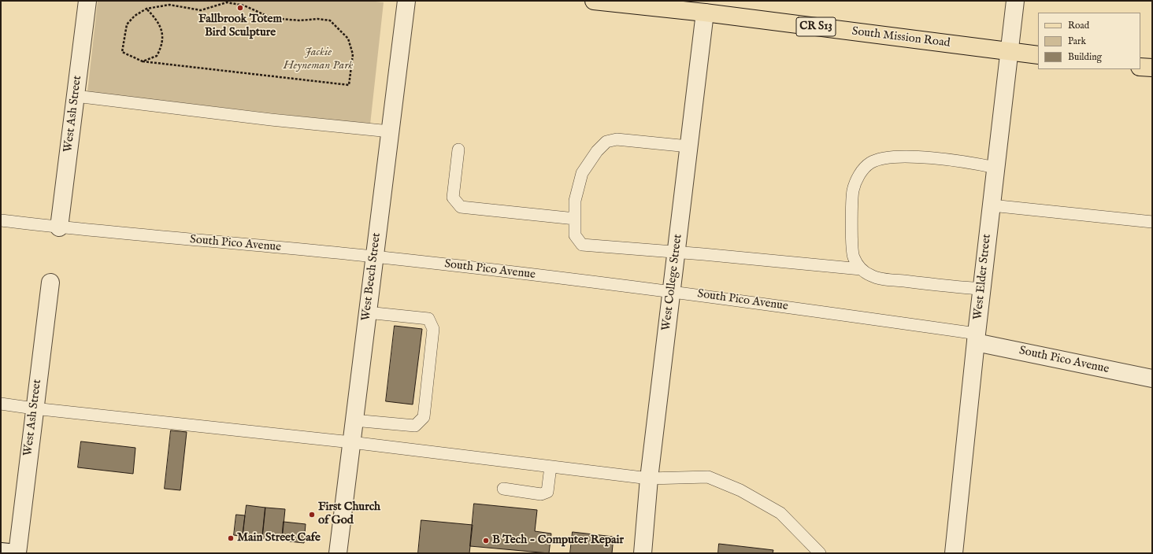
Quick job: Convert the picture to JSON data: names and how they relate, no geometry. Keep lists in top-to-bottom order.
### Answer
{
  "streets": {
    "main road": ["CR S13", "South Mission Road"],
    "street": [
      "West Ash Street",
      "South Pico Avenue",
      "West Beech Street",
      "West Elder Street",
      "West College Street"
    ]
  },
  "crossings": [
    ["South Mission Road", "West Elder Street"],
    ["South Mission Road", "West College Street"],
    ["West Ash Street", "South Pico Avenue"],
    ["South Pico Avenue", "West Beech Street"],
    ["South Pico Avenue", "West Elder Street"],
    ["South Pico Avenue", "West College Street"]
  ],
  "parks": ["Jackie Heyneman Park"],
  "places": [
    "Fallbrook Totem Bird Sculpture",
    "First Church of God",
    "Main Street Cafe",
    "B Tech - Computer Repair"
  ],
  "legend": ["Road", "Park", "Building"]
}
